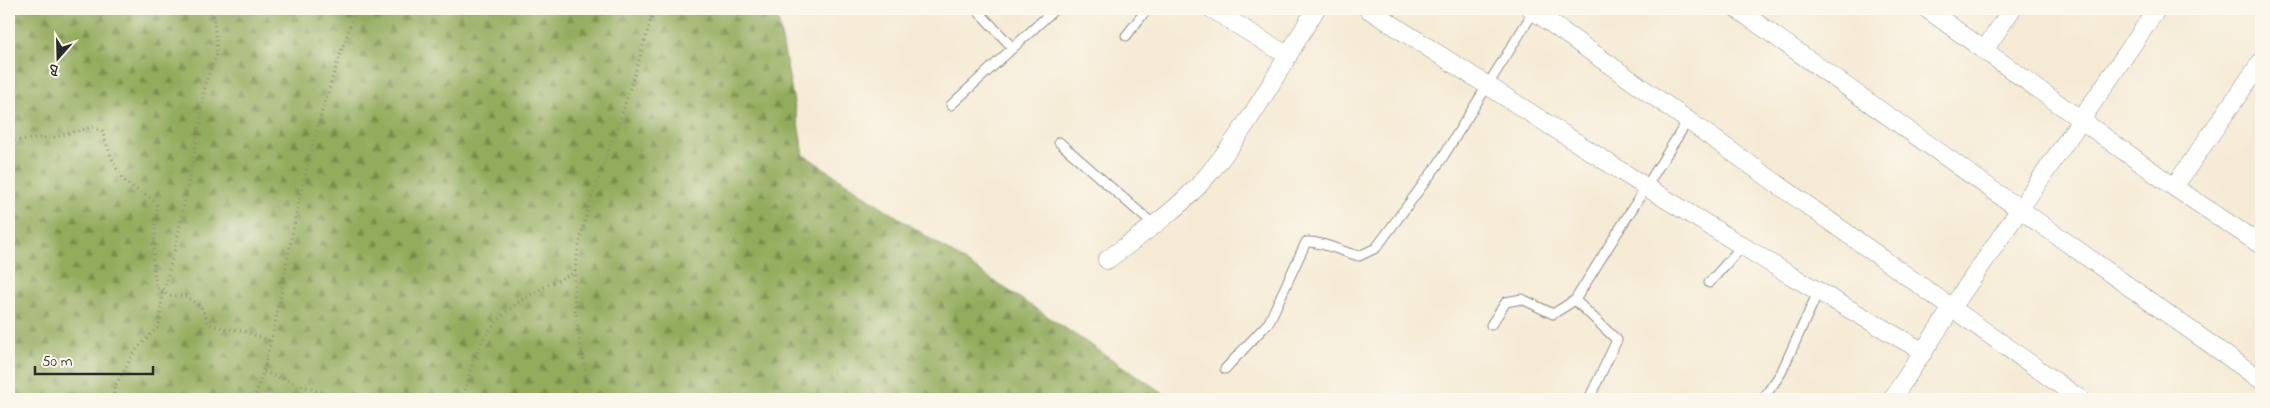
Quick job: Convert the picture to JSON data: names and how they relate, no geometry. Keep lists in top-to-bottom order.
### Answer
{
  "scale_bar": "50 m",
  "north": "bottom"
}
